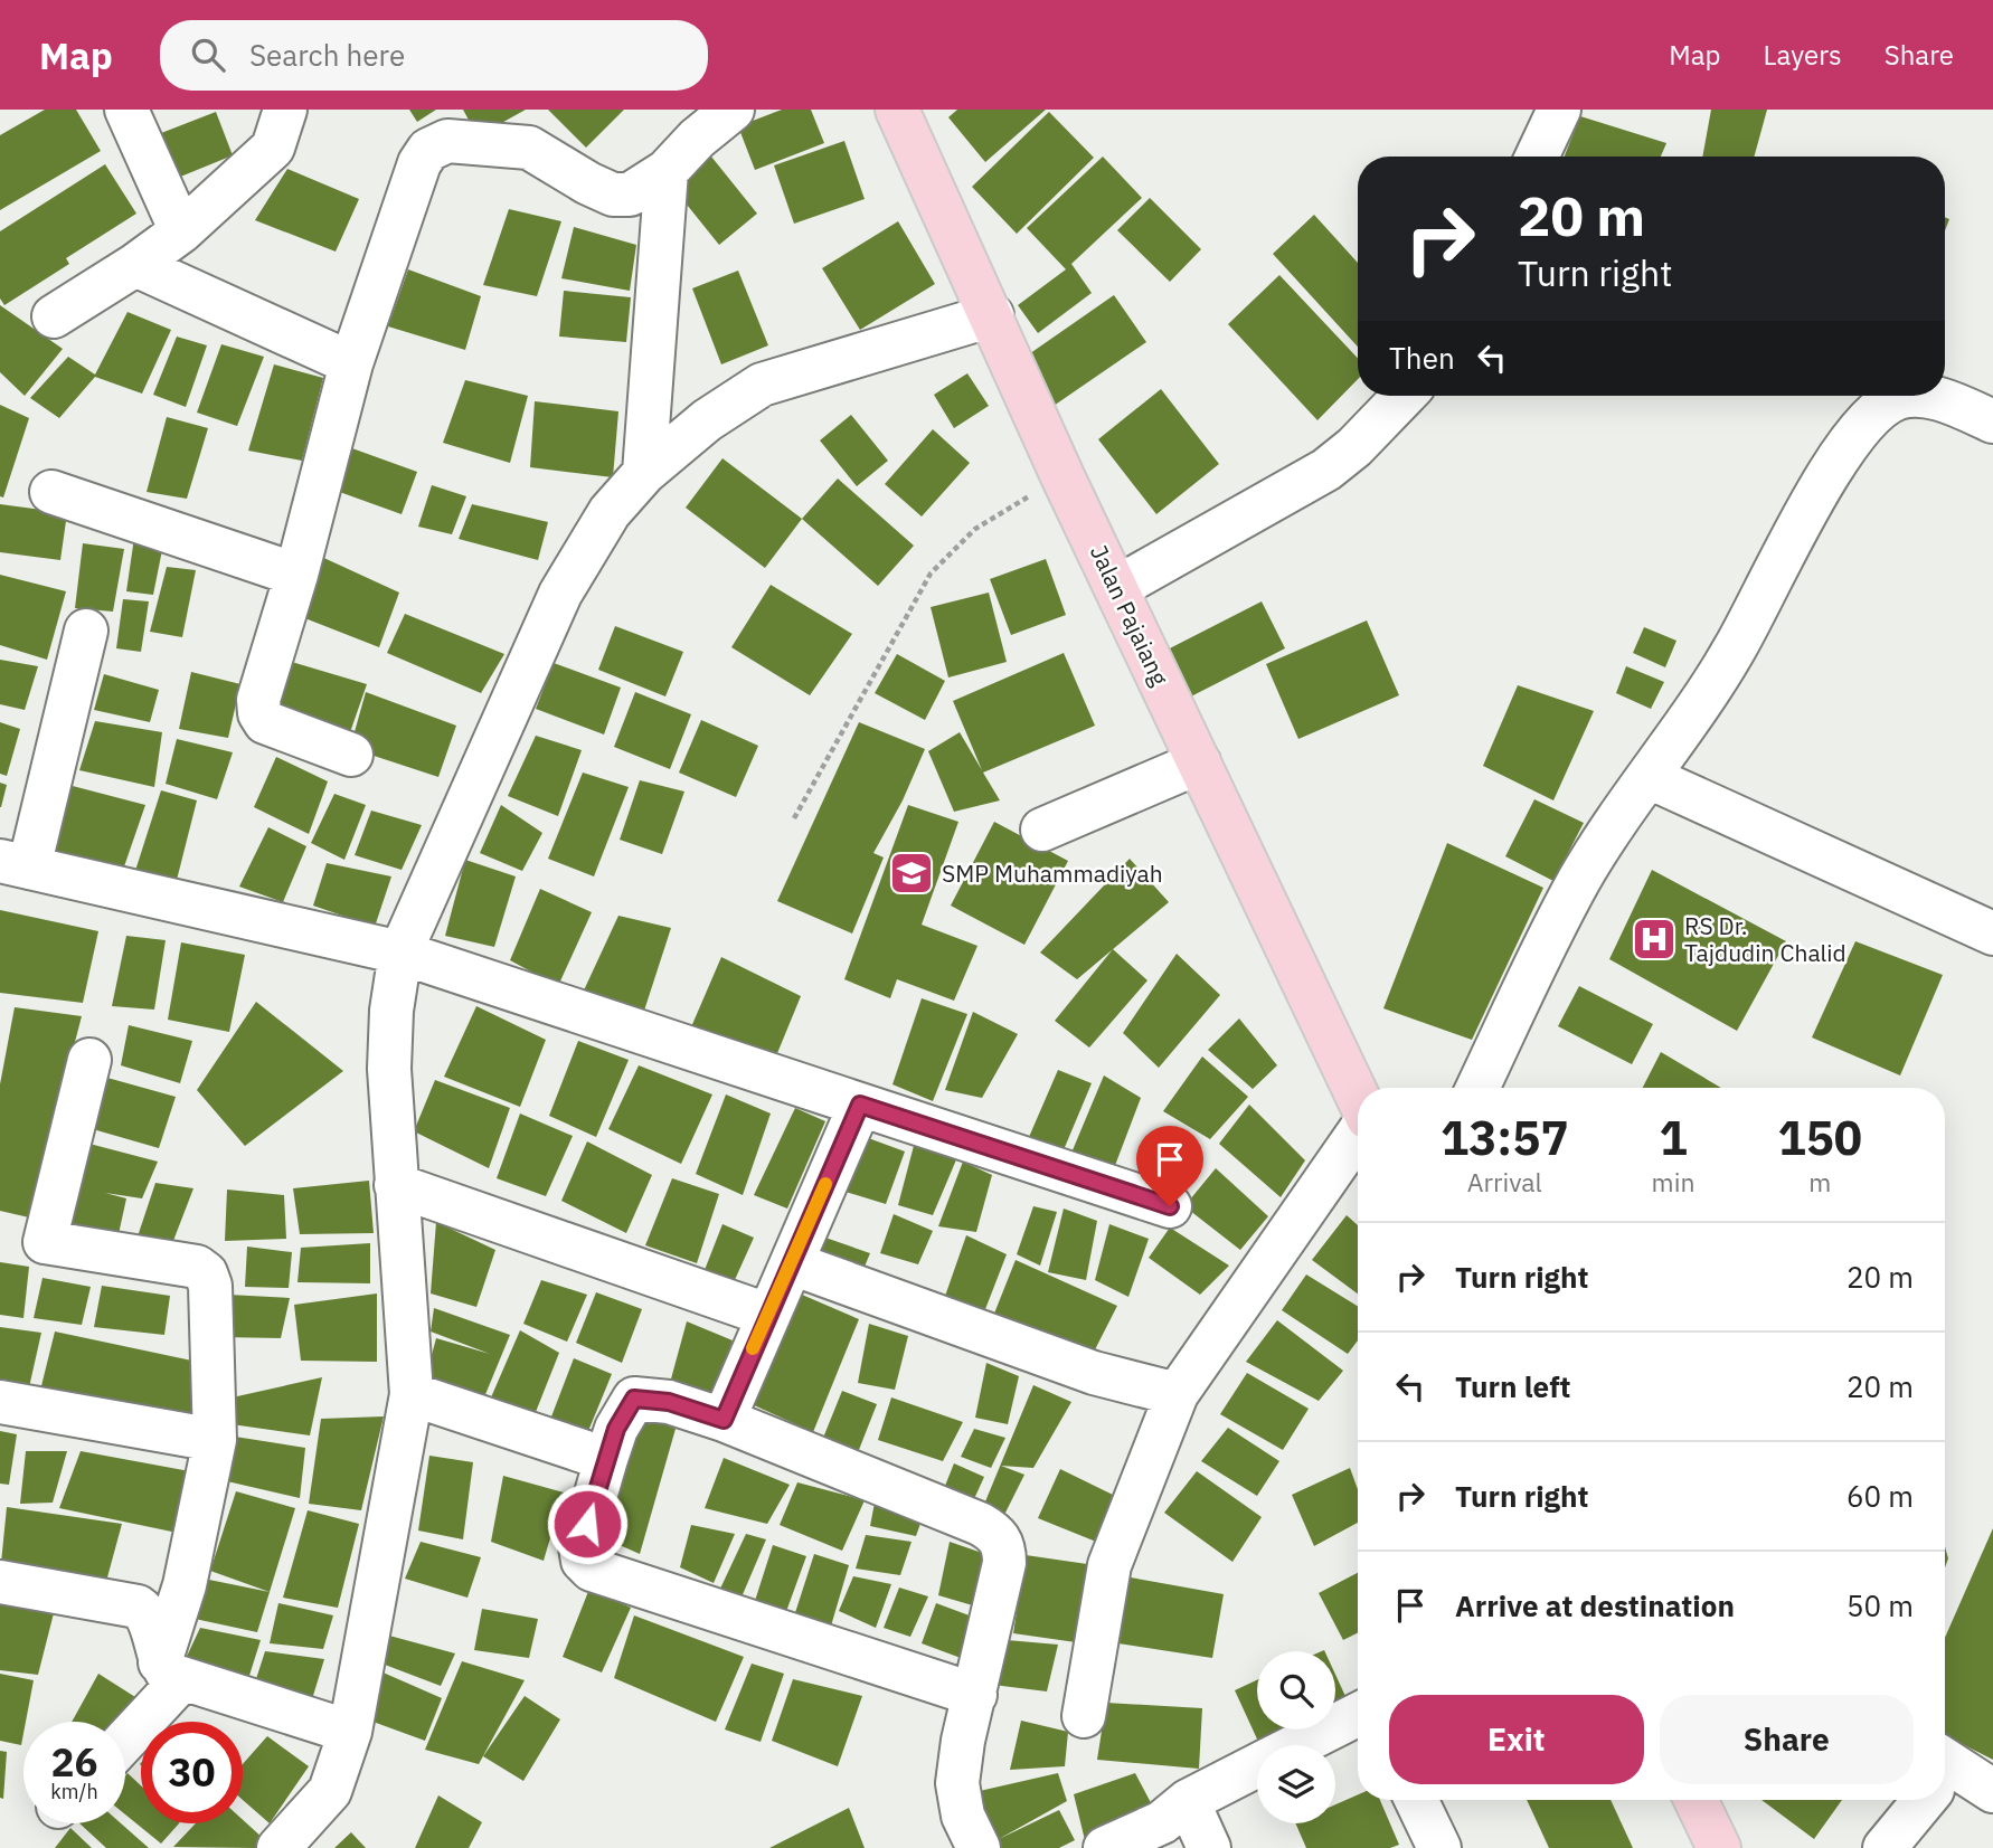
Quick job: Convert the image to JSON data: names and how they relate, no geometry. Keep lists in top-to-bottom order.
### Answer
{
  "streets": {
    "main road": ["Jalan Pajaiang"]
  },
  "places": {
    "school or university": ["SMP Muhammadiyah"],
    "hospital": ["RS Dr. Tajdudin Chalid"]
  },
  "page": {
    "header": "Map",
    "search": "Search here",
    "nav": ["Map", "Layers", "Share"],
    "turn": ["20 m", "Turn right"],
    "then": "Then",
    "eta": [
      "13:57",
      "Arrival",
      "1",
      "min",
      "150",
      "m"
    ],
    "list": [
      {
        "name": "Turn right",
        "value": "20 m"
      },
      {
        "name": "Turn left",
        "value": "20 m"
      },
      {
        "name": "Turn right",
        "value": "60 m"
      },
      {
        "name": "Arrive at destination",
        "value": "50 m"
      }
    ],
    "buttons": ["Exit", "Share"],
    "speed": "26 km/h",
    "limit": "30"
  }
}
